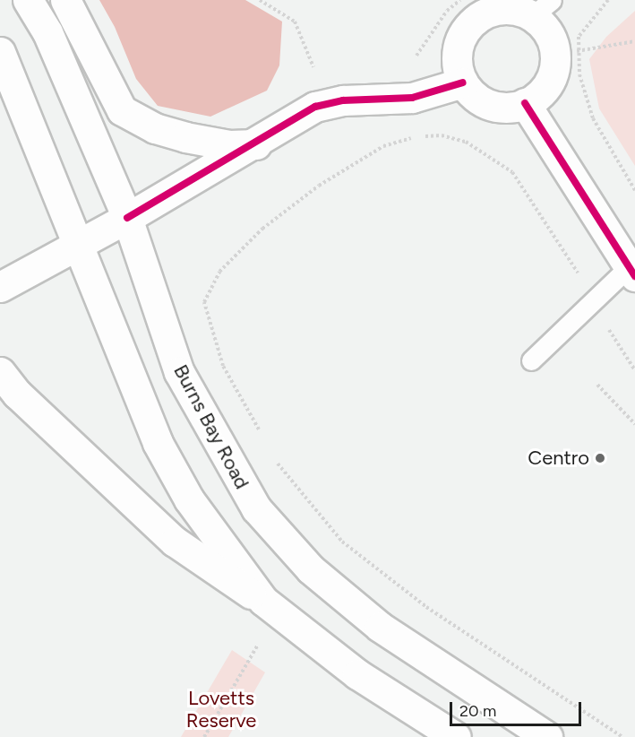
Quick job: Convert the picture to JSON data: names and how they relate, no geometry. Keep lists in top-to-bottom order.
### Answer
{
  "streets": {
    "main road": ["Burns Bay Road"]
  },
  "parks": ["Lovetts Reserve"],
  "places": ["Centro"],
  "scale_bar": "20 m"
}
